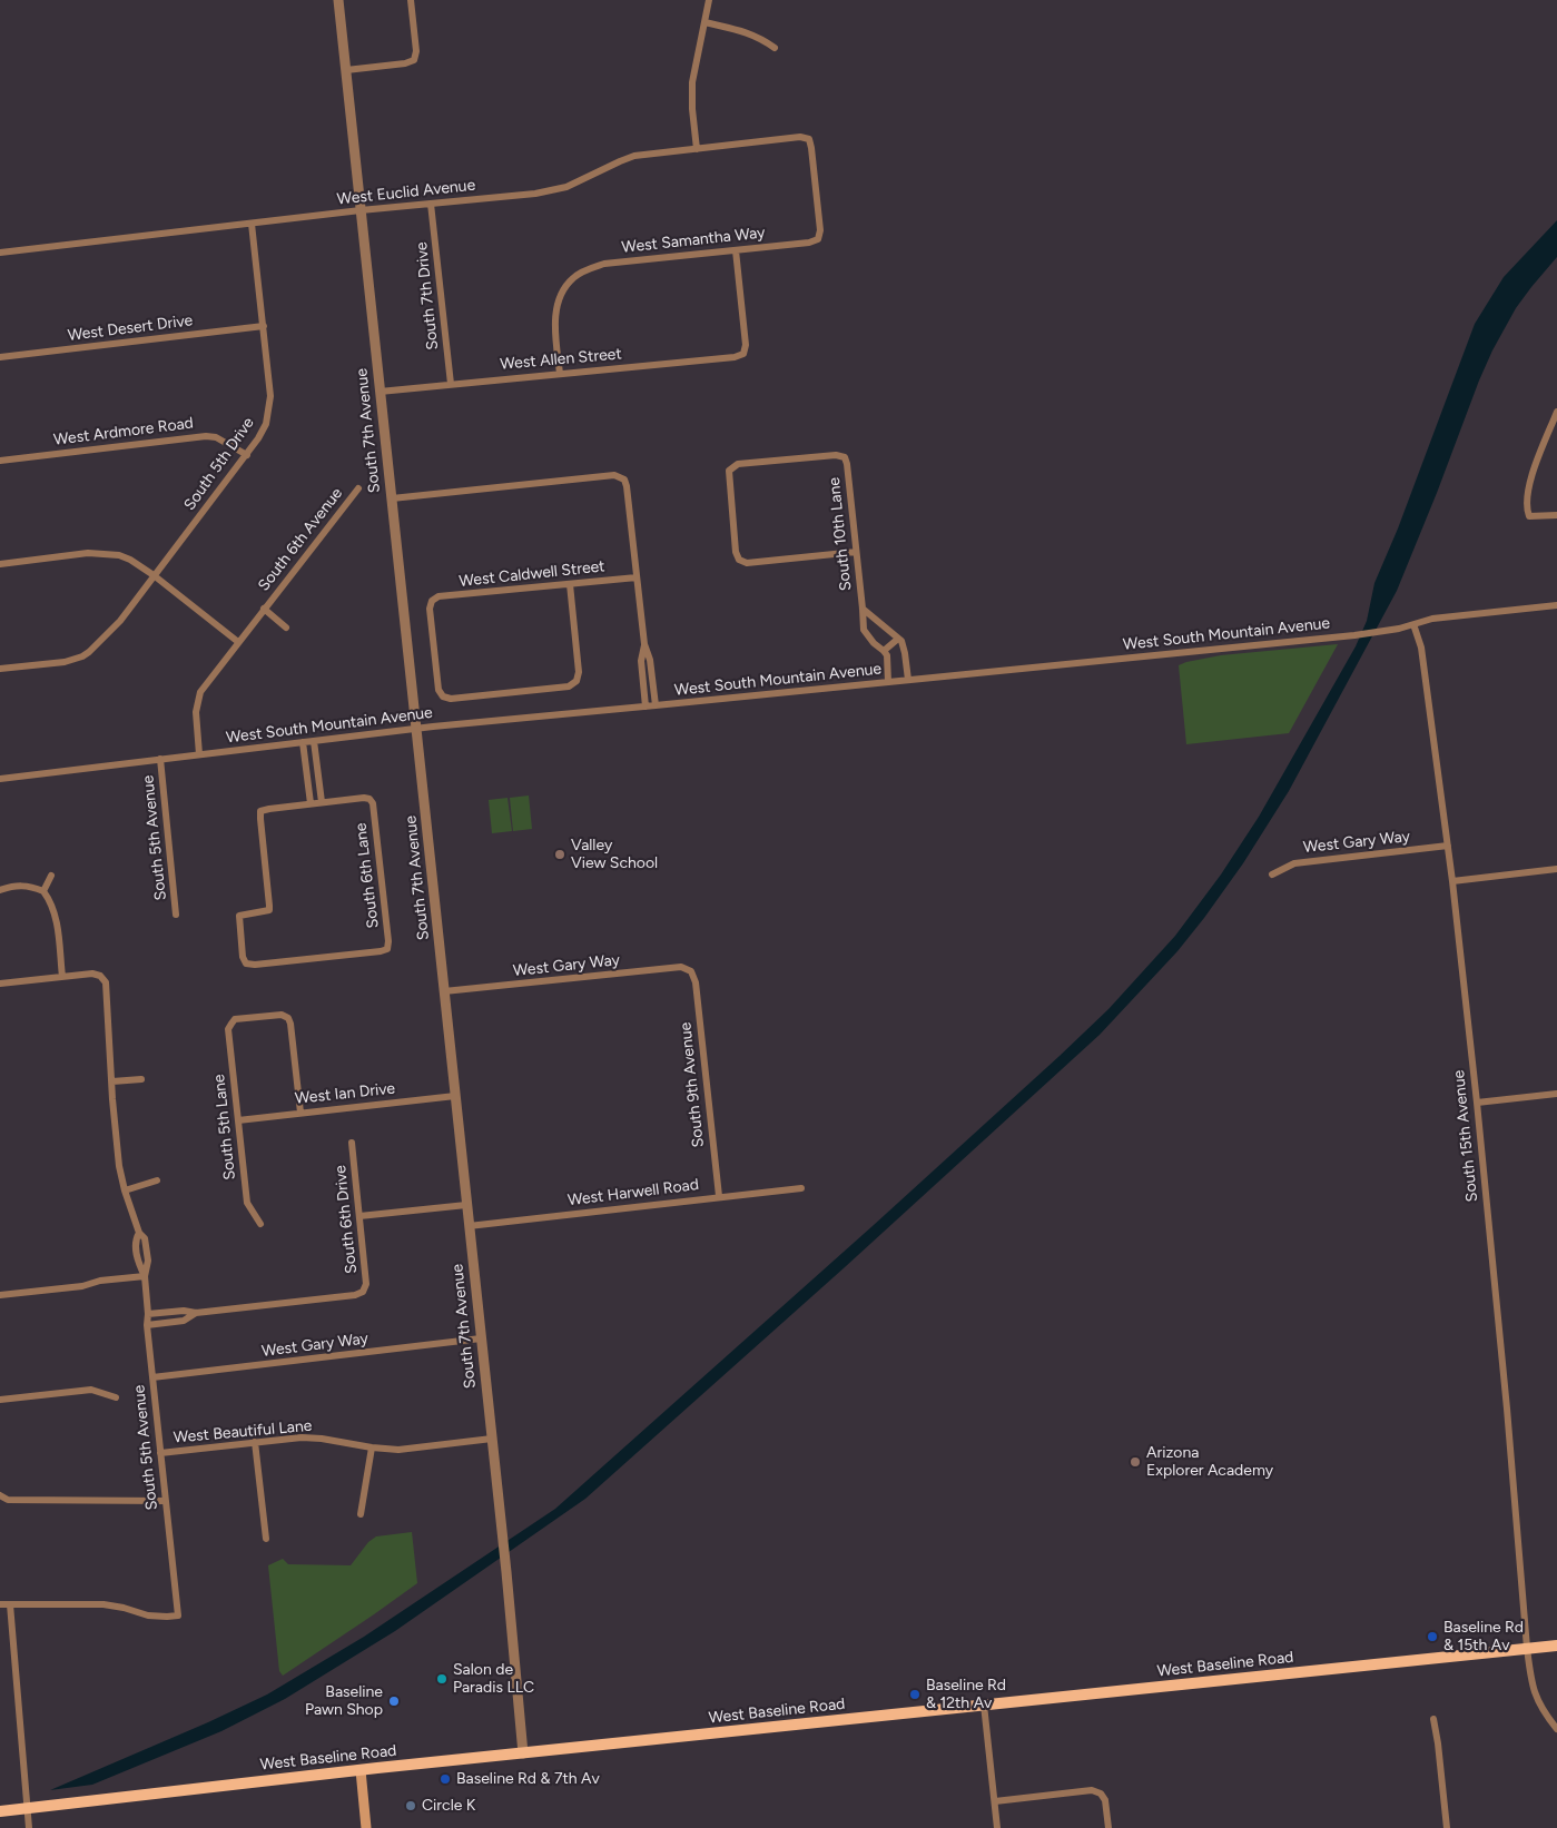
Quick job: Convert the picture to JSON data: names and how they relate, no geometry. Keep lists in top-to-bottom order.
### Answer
{
  "streets": {
    "main road": ["West Baseline Road"],
    "street": [
      "West Euclid Avenue",
      "West Samantha Way",
      "South 7th Drive",
      "West Desert Drive",
      "West Allen Street",
      "South 7th Avenue",
      "West Ardmore Road",
      "South 5th Drive",
      "South 10th Lane",
      "South 6th Avenue",
      "West Caldwell Street",
      "West South Mountain Avenue",
      "South 5th Avenue",
      "West Gary Way",
      "South 6th Lane",
      "South 9th Avenue",
      "West Ian Drive",
      "South 5th Lane",
      "South 15th Avenue",
      "West Harwell Road",
      "South 6th Drive",
      "West Beautiful Lane"
    ]
  },
  "crossings": [
    ["West Euclid Avenue", "West Samantha Way"],
    ["West Euclid Avenue", "South 7th Drive"],
    ["West Euclid Avenue", "South 7th Avenue"],
    ["West Euclid Avenue", "South 5th Drive"],
    ["West Samantha Way", "West Allen Street"],
    ["South 7th Drive", "West Allen Street"],
    ["West Desert Drive", "South 5th Drive"],
    ["West Allen Street", "South 7th Avenue"],
    ["South 7th Avenue", "West South Mountain Avenue"],
    ["South 7th Avenue", "West Gary Way"],
    ["South 7th Avenue", "West Ian Drive"],
    ["South 7th Avenue", "West Harwell Road"],
    ["South 7th Avenue", "West Beautiful Lane"],
    ["South 7th Avenue", "West Baseline Road"],
    ["West Ardmore Road", "South 5th Drive"],
    ["South 6th Avenue", "West South Mountain Avenue"],
    ["West South Mountain Avenue", "South 5th Avenue"],
    ["West South Mountain Avenue", "South 15th Avenue"],
    ["South 5th Avenue", "West Gary Way"],
    ["South 5th Avenue", "West Beautiful Lane"],
    ["West Gary Way", "South 9th Avenue"],
    ["West Gary Way", "South 15th Avenue"],
    ["South 9th Avenue", "West Harwell Road"],
    ["West Ian Drive", "South 5th Lane"],
    ["South 15th Avenue", "West Baseline Road"]
  ],
  "places": [
    "Valley View School",
    "Arizona Explorer Academy",
    "Baseline Rd & 15th Av",
    "Salon de Paradis LLC",
    "Baseline Rd & 12th Av",
    "Baseline Pawn Shop",
    "Baseline Rd & 7th Av",
    "Circle K"
  ]
}
